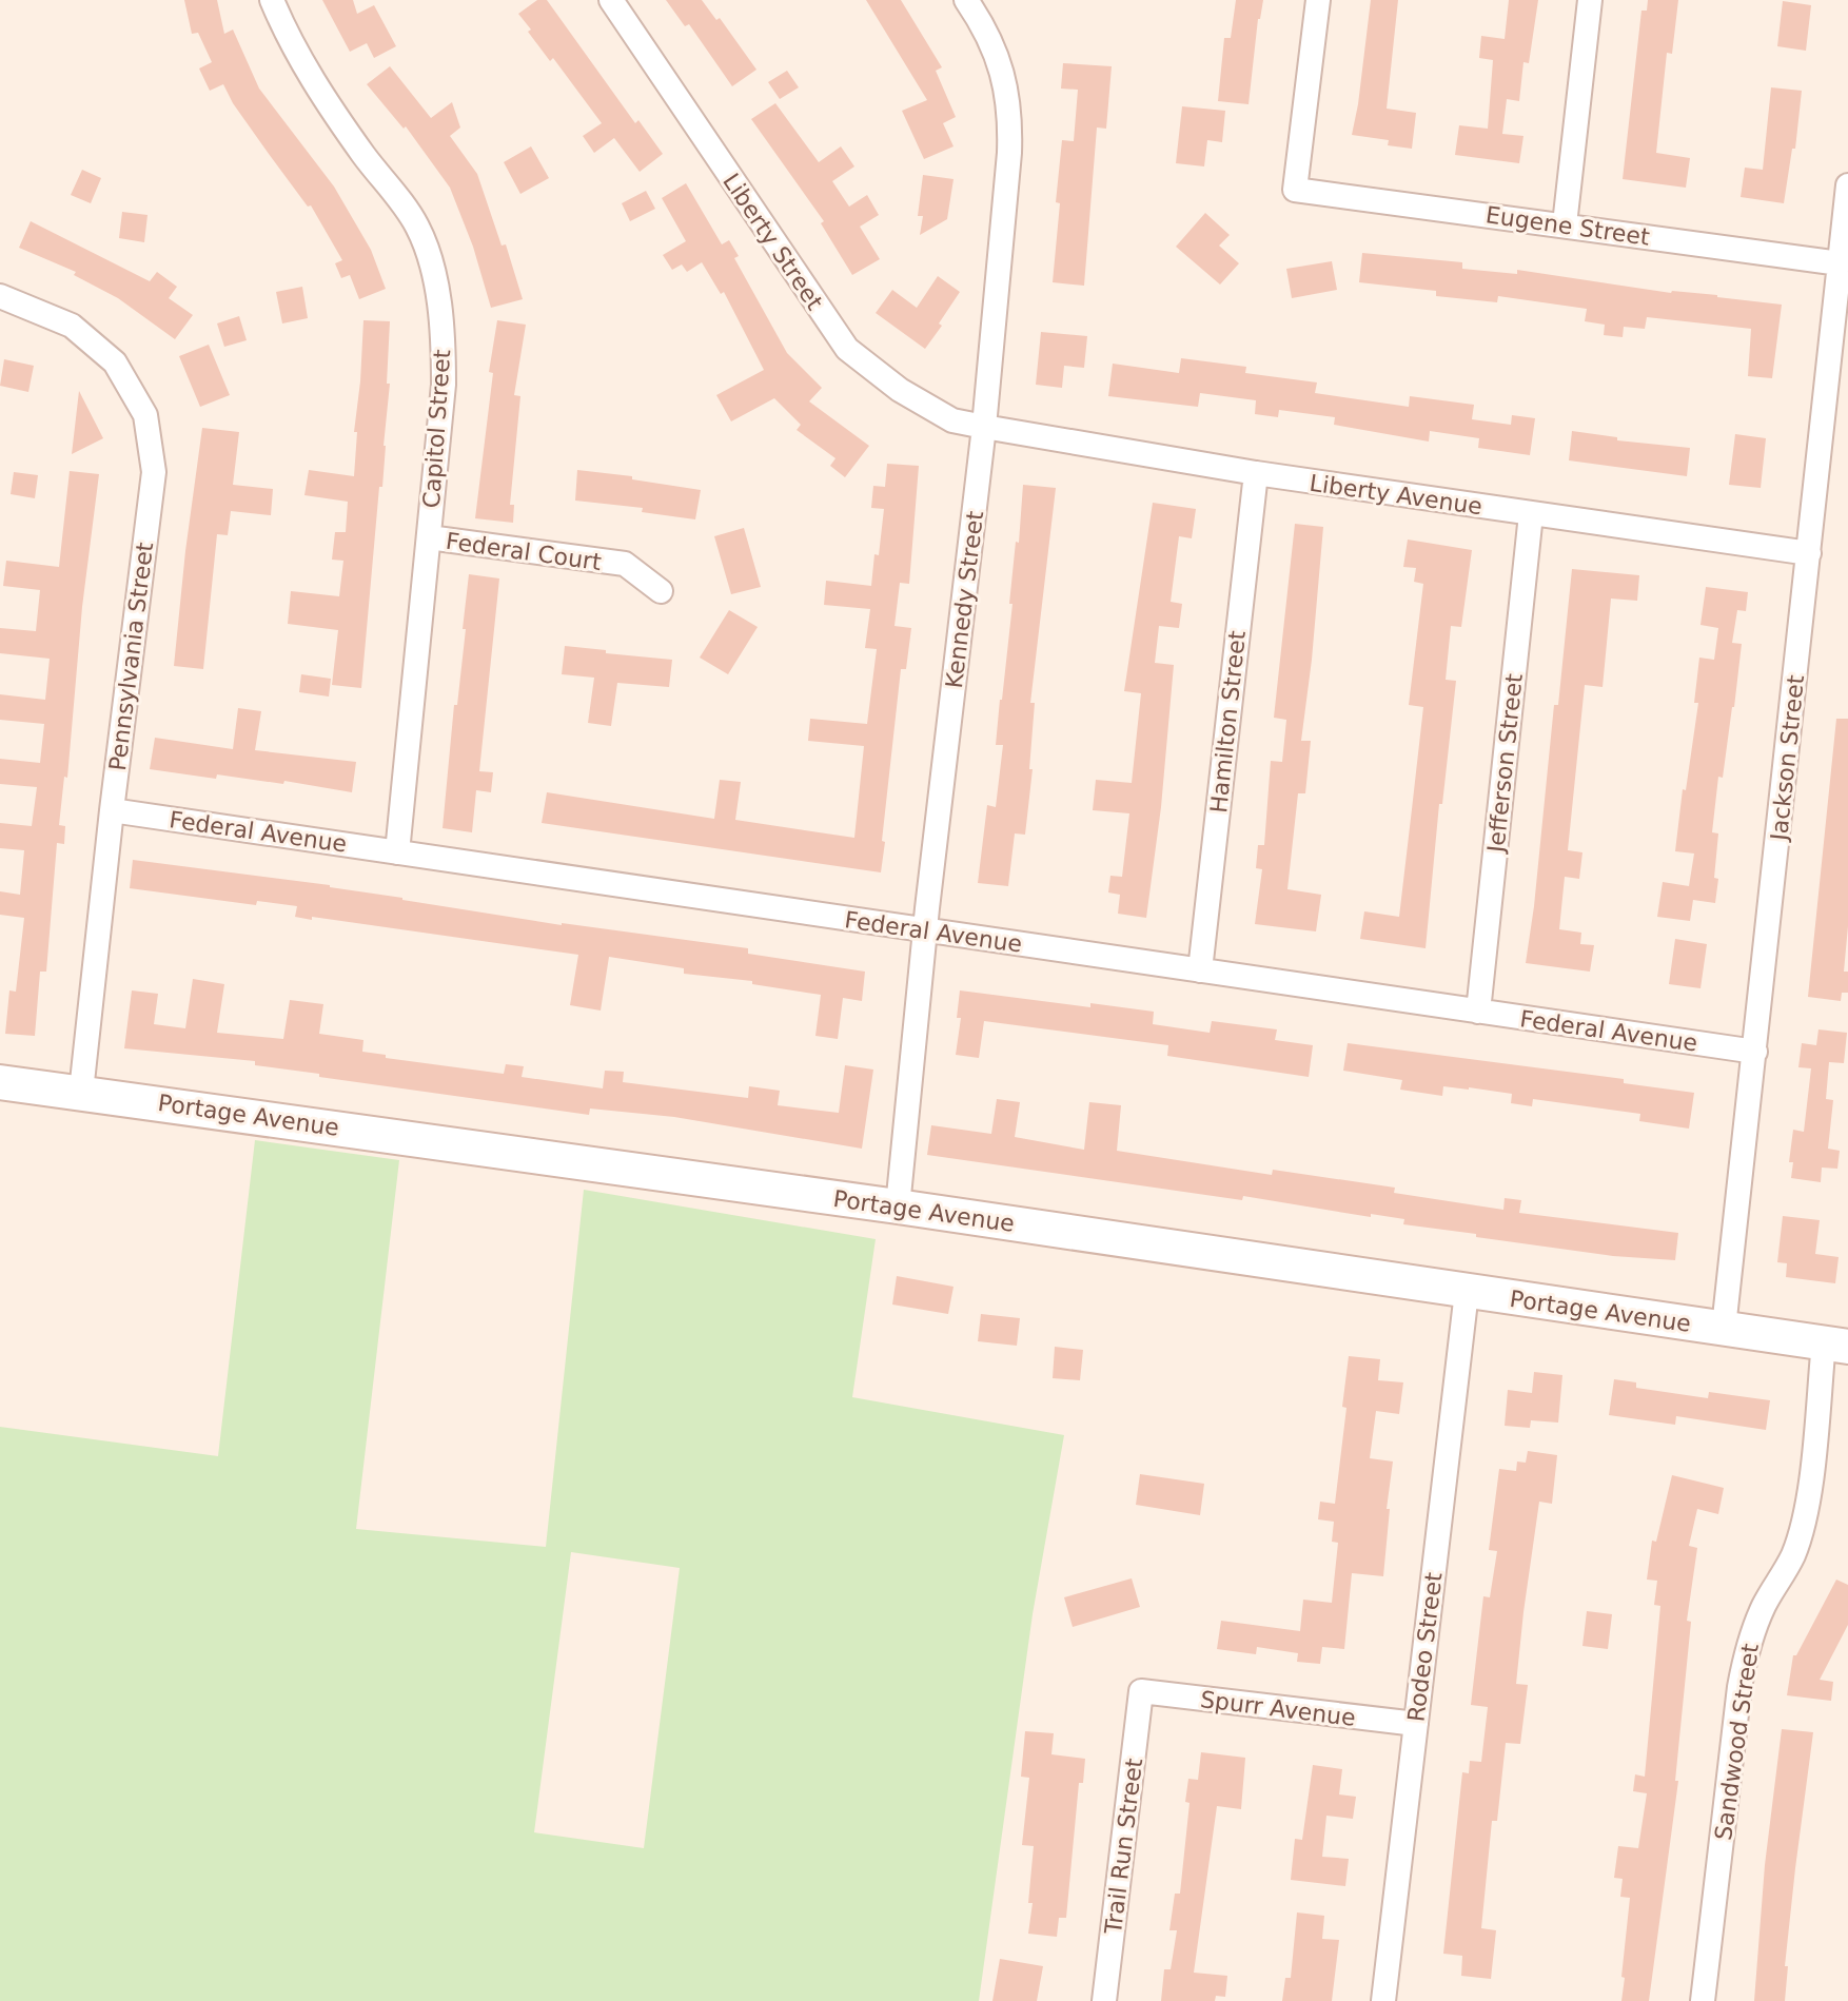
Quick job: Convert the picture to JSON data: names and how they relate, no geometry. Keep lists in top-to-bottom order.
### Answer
{
  "streets": {
    "street": [
      "Eugene Street",
      "Liberty Street",
      "Capitol Street",
      "Liberty Avenue",
      "Federal Court",
      "Kennedy Street",
      "Pennsylvania Street",
      "Hamilton Street",
      "Jackson Street",
      "Jefferson Street",
      "Federal Avenue",
      "Portage Avenue",
      "Rodeo Street",
      "Spurr Avenue",
      "Sandwood Street",
      "Trail Run Street"
    ]
  },
  "crossings": [
    ["Eugene Street", "Jackson Street"],
    ["Liberty Street", "Liberty Avenue"],
    ["Liberty Street", "Kennedy Street"],
    ["Capitol Street", "Federal Court"],
    ["Capitol Street", "Federal Avenue"],
    ["Liberty Avenue", "Kennedy Street"],
    ["Liberty Avenue", "Hamilton Street"],
    ["Liberty Avenue", "Jackson Street"],
    ["Liberty Avenue", "Jefferson Street"],
    ["Kennedy Street", "Federal Avenue"],
    ["Kennedy Street", "Portage Avenue"],
    ["Pennsylvania Street", "Federal Avenue"],
    ["Pennsylvania Street", "Portage Avenue"],
    ["Hamilton Street", "Federal Avenue"],
    ["Jackson Street", "Federal Avenue"],
    ["Jackson Street", "Portage Avenue"],
    ["Jefferson Street", "Federal Avenue"],
    ["Portage Avenue", "Rodeo Street"],
    ["Portage Avenue", "Sandwood Street"],
    ["Rodeo Street", "Spurr Avenue"],
    ["Spurr Avenue", "Trail Run Street"]
  ]
}
